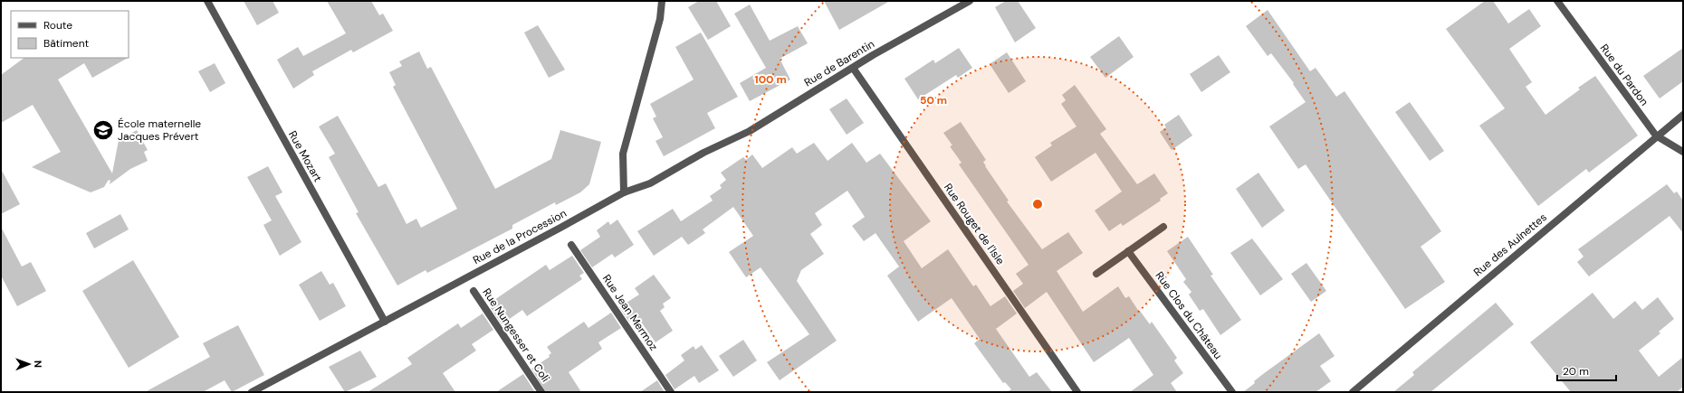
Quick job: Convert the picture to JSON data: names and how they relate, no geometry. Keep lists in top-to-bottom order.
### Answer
{
  "streets": {
    "street": [
      "Rue de Barentin",
      "Rue du Pardon",
      "Rue Mozart",
      "Rue Rouget de l'Isle",
      "Rue de la Procession",
      "Rue des Aulnettes",
      "Rue Jean Mermoz",
      "Rue Clos du Château",
      "Rue Nungesser et Coli"
    ]
  },
  "crossings": [
    ["Rue de Barentin", "Rue Rouget de l'Isle"],
    ["Rue de Barentin", "Rue de la Procession"],
    ["Rue du Pardon", "Rue des Aulnettes"],
    ["Rue Mozart", "Rue de la Procession"]
  ],
  "places": {
    "school or university": ["École maternelle Jacques Prévert"]
  },
  "legend": ["Route", "Bâtiment"],
  "scale_bar": "20 m",
  "north": "right",
  "rings": ["100 m", "50 m"]
}
